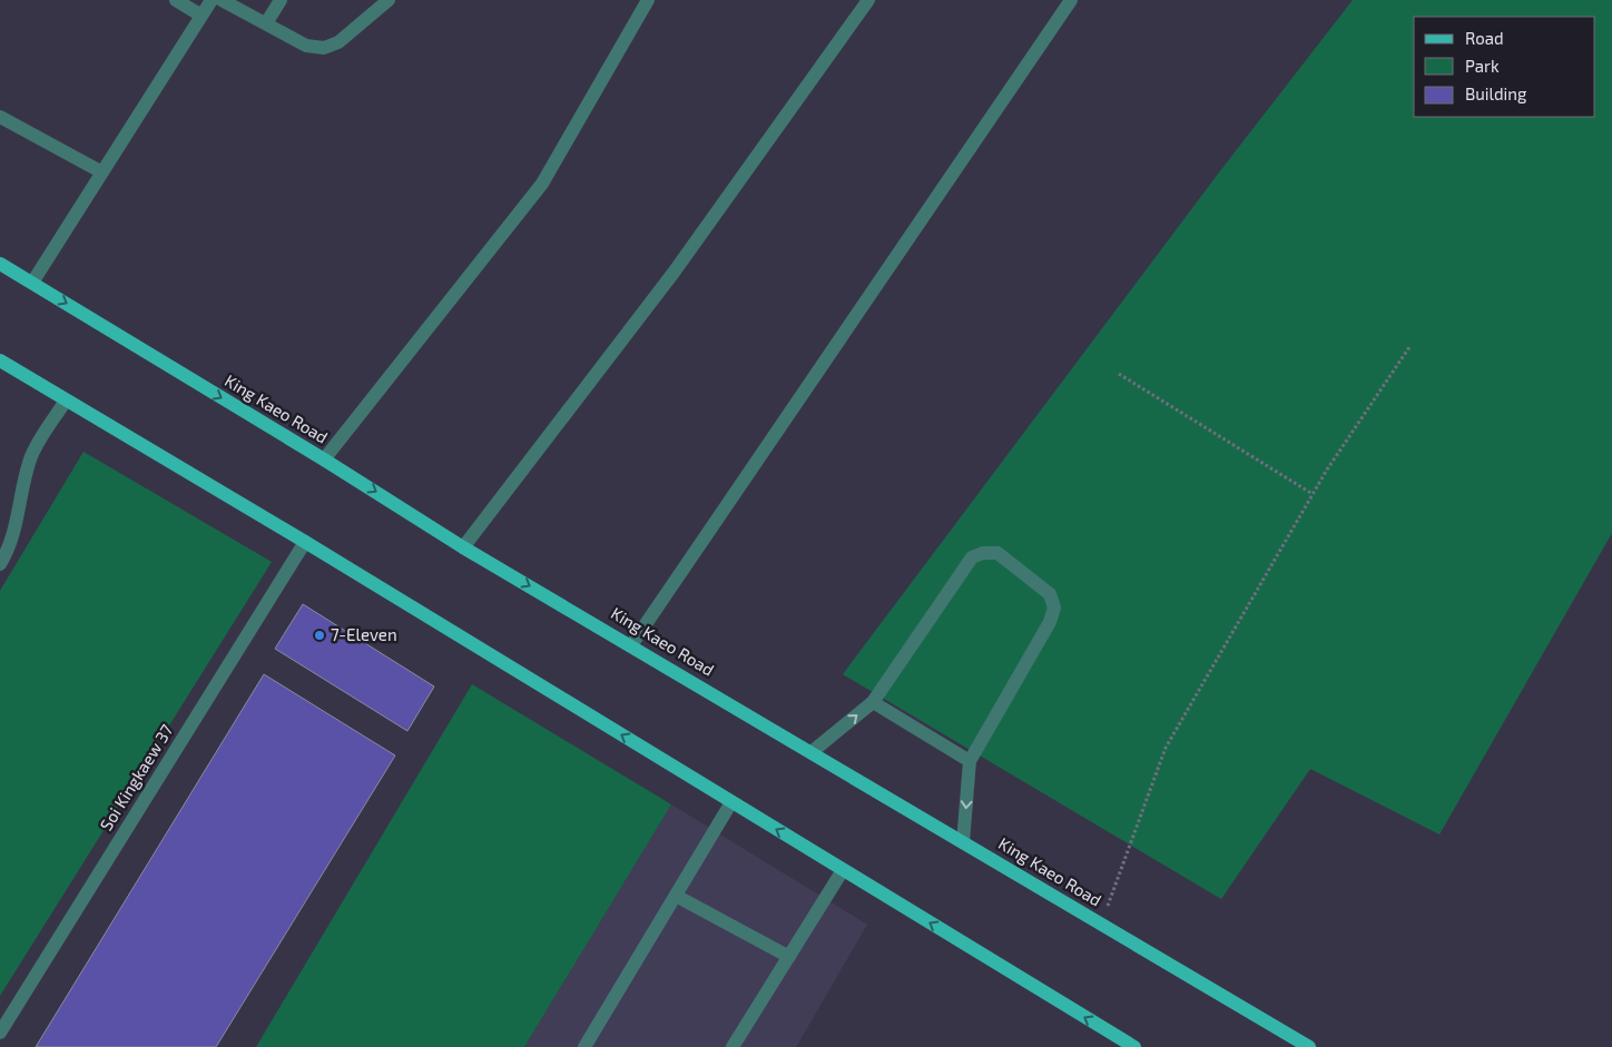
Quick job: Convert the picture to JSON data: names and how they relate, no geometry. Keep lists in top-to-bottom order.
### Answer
{
  "streets": {
    "main road": ["King Kaeo Road"],
    "street": ["Soi Kingkaew 37"]
  },
  "places": ["7-Eleven"],
  "legend": ["Road", "Park", "Building"]
}
